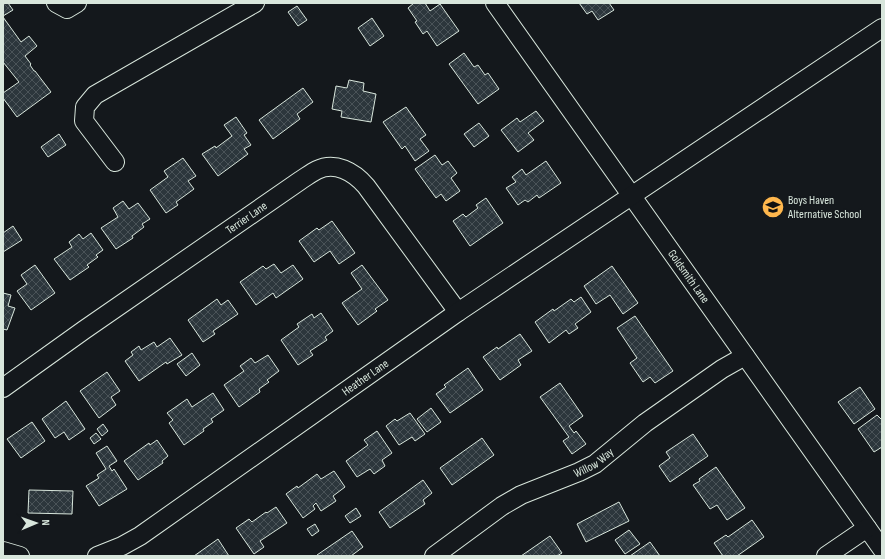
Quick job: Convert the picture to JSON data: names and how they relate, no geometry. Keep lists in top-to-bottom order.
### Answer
{
  "streets": {
    "street": [
      "Terrier Lane",
      "Goldsmith Lane",
      "Heather Lane",
      "Willow Way"
    ]
  },
  "crossings": [
    ["Terrier Lane", "Heather Lane"],
    ["Goldsmith Lane", "Heather Lane"],
    ["Goldsmith Lane", "Willow Way"]
  ],
  "places": {
    "school or university": ["Boys Haven Alternative School"]
  },
  "north": "right"
}
